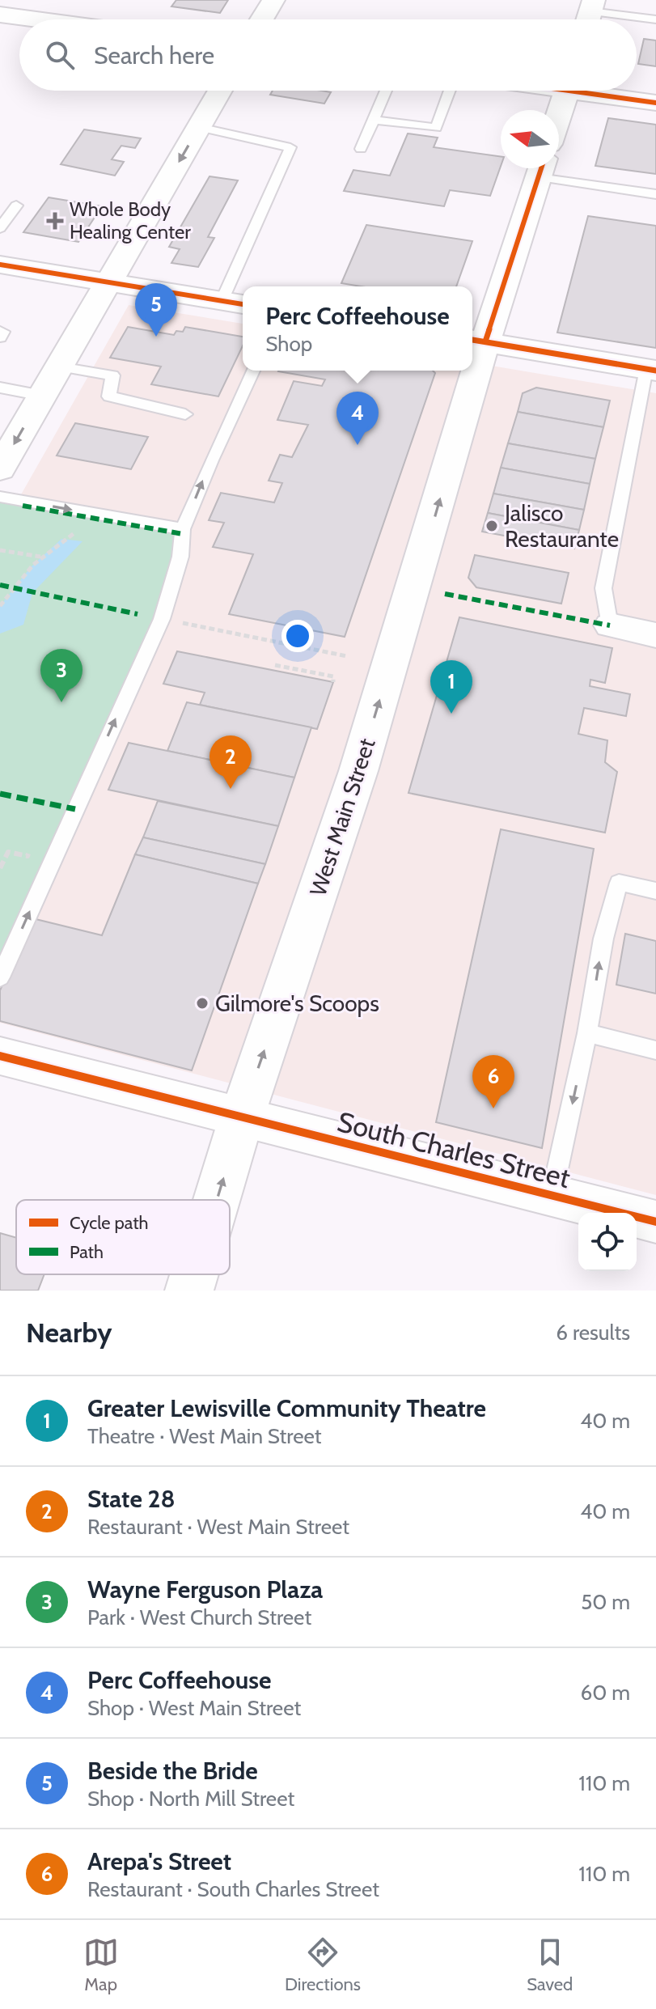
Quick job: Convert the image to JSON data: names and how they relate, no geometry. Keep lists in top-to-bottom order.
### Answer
{
  "streets": {
    "main road": ["West Main Street"],
    "street": ["South Charles Street"]
  },
  "crossings": [
    ["West Main Street", "South Charles Street"]
  ],
  "one_way": ["West Main Street"],
  "places": {
    "health": ["Whole Body Healing Center"],
    "other": ["Jalisco Restaurante", "Gilmore's Scoops"]
  },
  "legend": ["Cycle path", "Path"],
  "north": "left",
  "page": {
    "search": "Search here",
    "pins": [
      "5",
      "4",
      "3",
      "1",
      "2",
      "6"
    ],
    "popup": ["Perc Coffeehouse", "Shop"],
    "heading": ["Nearby", "6 results"],
    "list": [
      {
        "mark": "1",
        "name": "Greater Lewisville Community Theatre",
        "note": "Theatre · West Main Street",
        "value": "40 m"
      },
      {
        "mark": "2",
        "name": "State 28",
        "note": "Restaurant · West Main Street",
        "value": "40 m"
      },
      {
        "mark": "3",
        "name": "Wayne Ferguson Plaza",
        "note": "Park · West Church Street",
        "value": "50 m"
      },
      {
        "mark": "4",
        "name": "Perc Coffeehouse",
        "note": "Shop · West Main Street",
        "value": "60 m"
      },
      {
        "mark": "5",
        "name": "Beside the Bride",
        "note": "Shop · North Mill Street",
        "value": "110 m"
      },
      {
        "mark": "6",
        "name": "Arepa's Street",
        "note": "Restaurant · South Charles Street",
        "value": "110 m"
      }
    ],
    "nav": ["Map", "Directions", "Saved"]
  }
}
